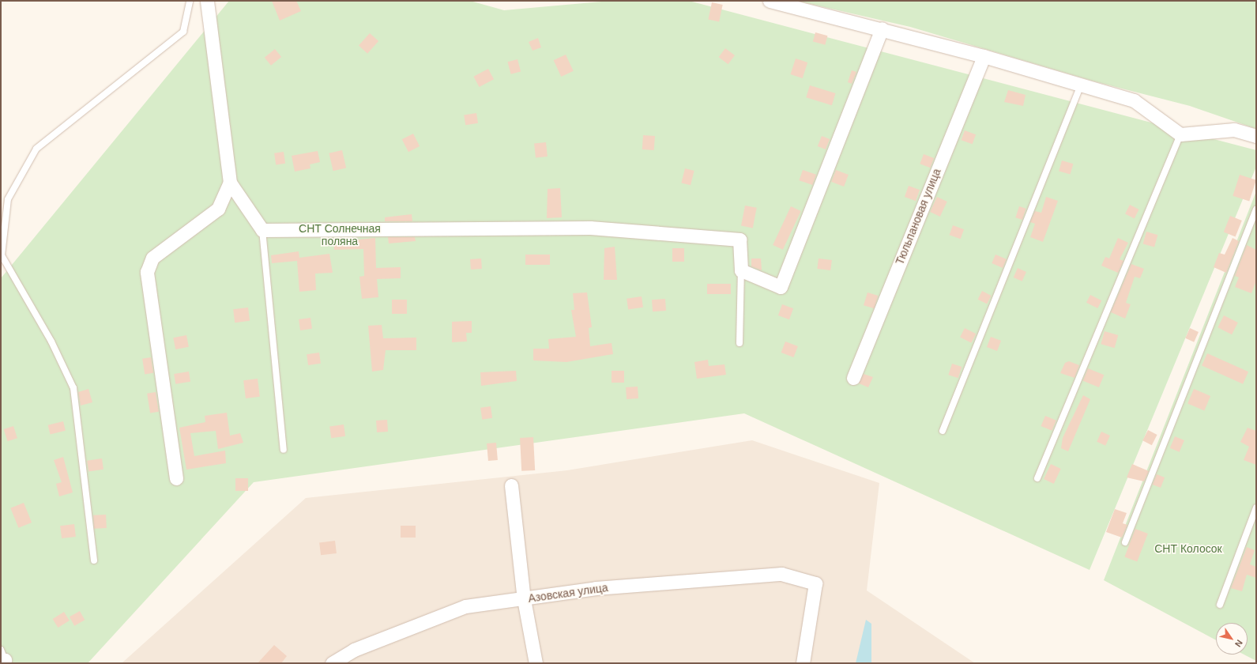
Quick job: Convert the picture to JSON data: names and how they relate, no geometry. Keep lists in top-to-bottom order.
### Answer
{
  "streets": {
    "street": ["Тюльпановая улица", "Азовская улица"]
  },
  "parks": ["СНТ Солнечная поляна", "СНТ Колосок"],
  "north": "bottom right"
}
